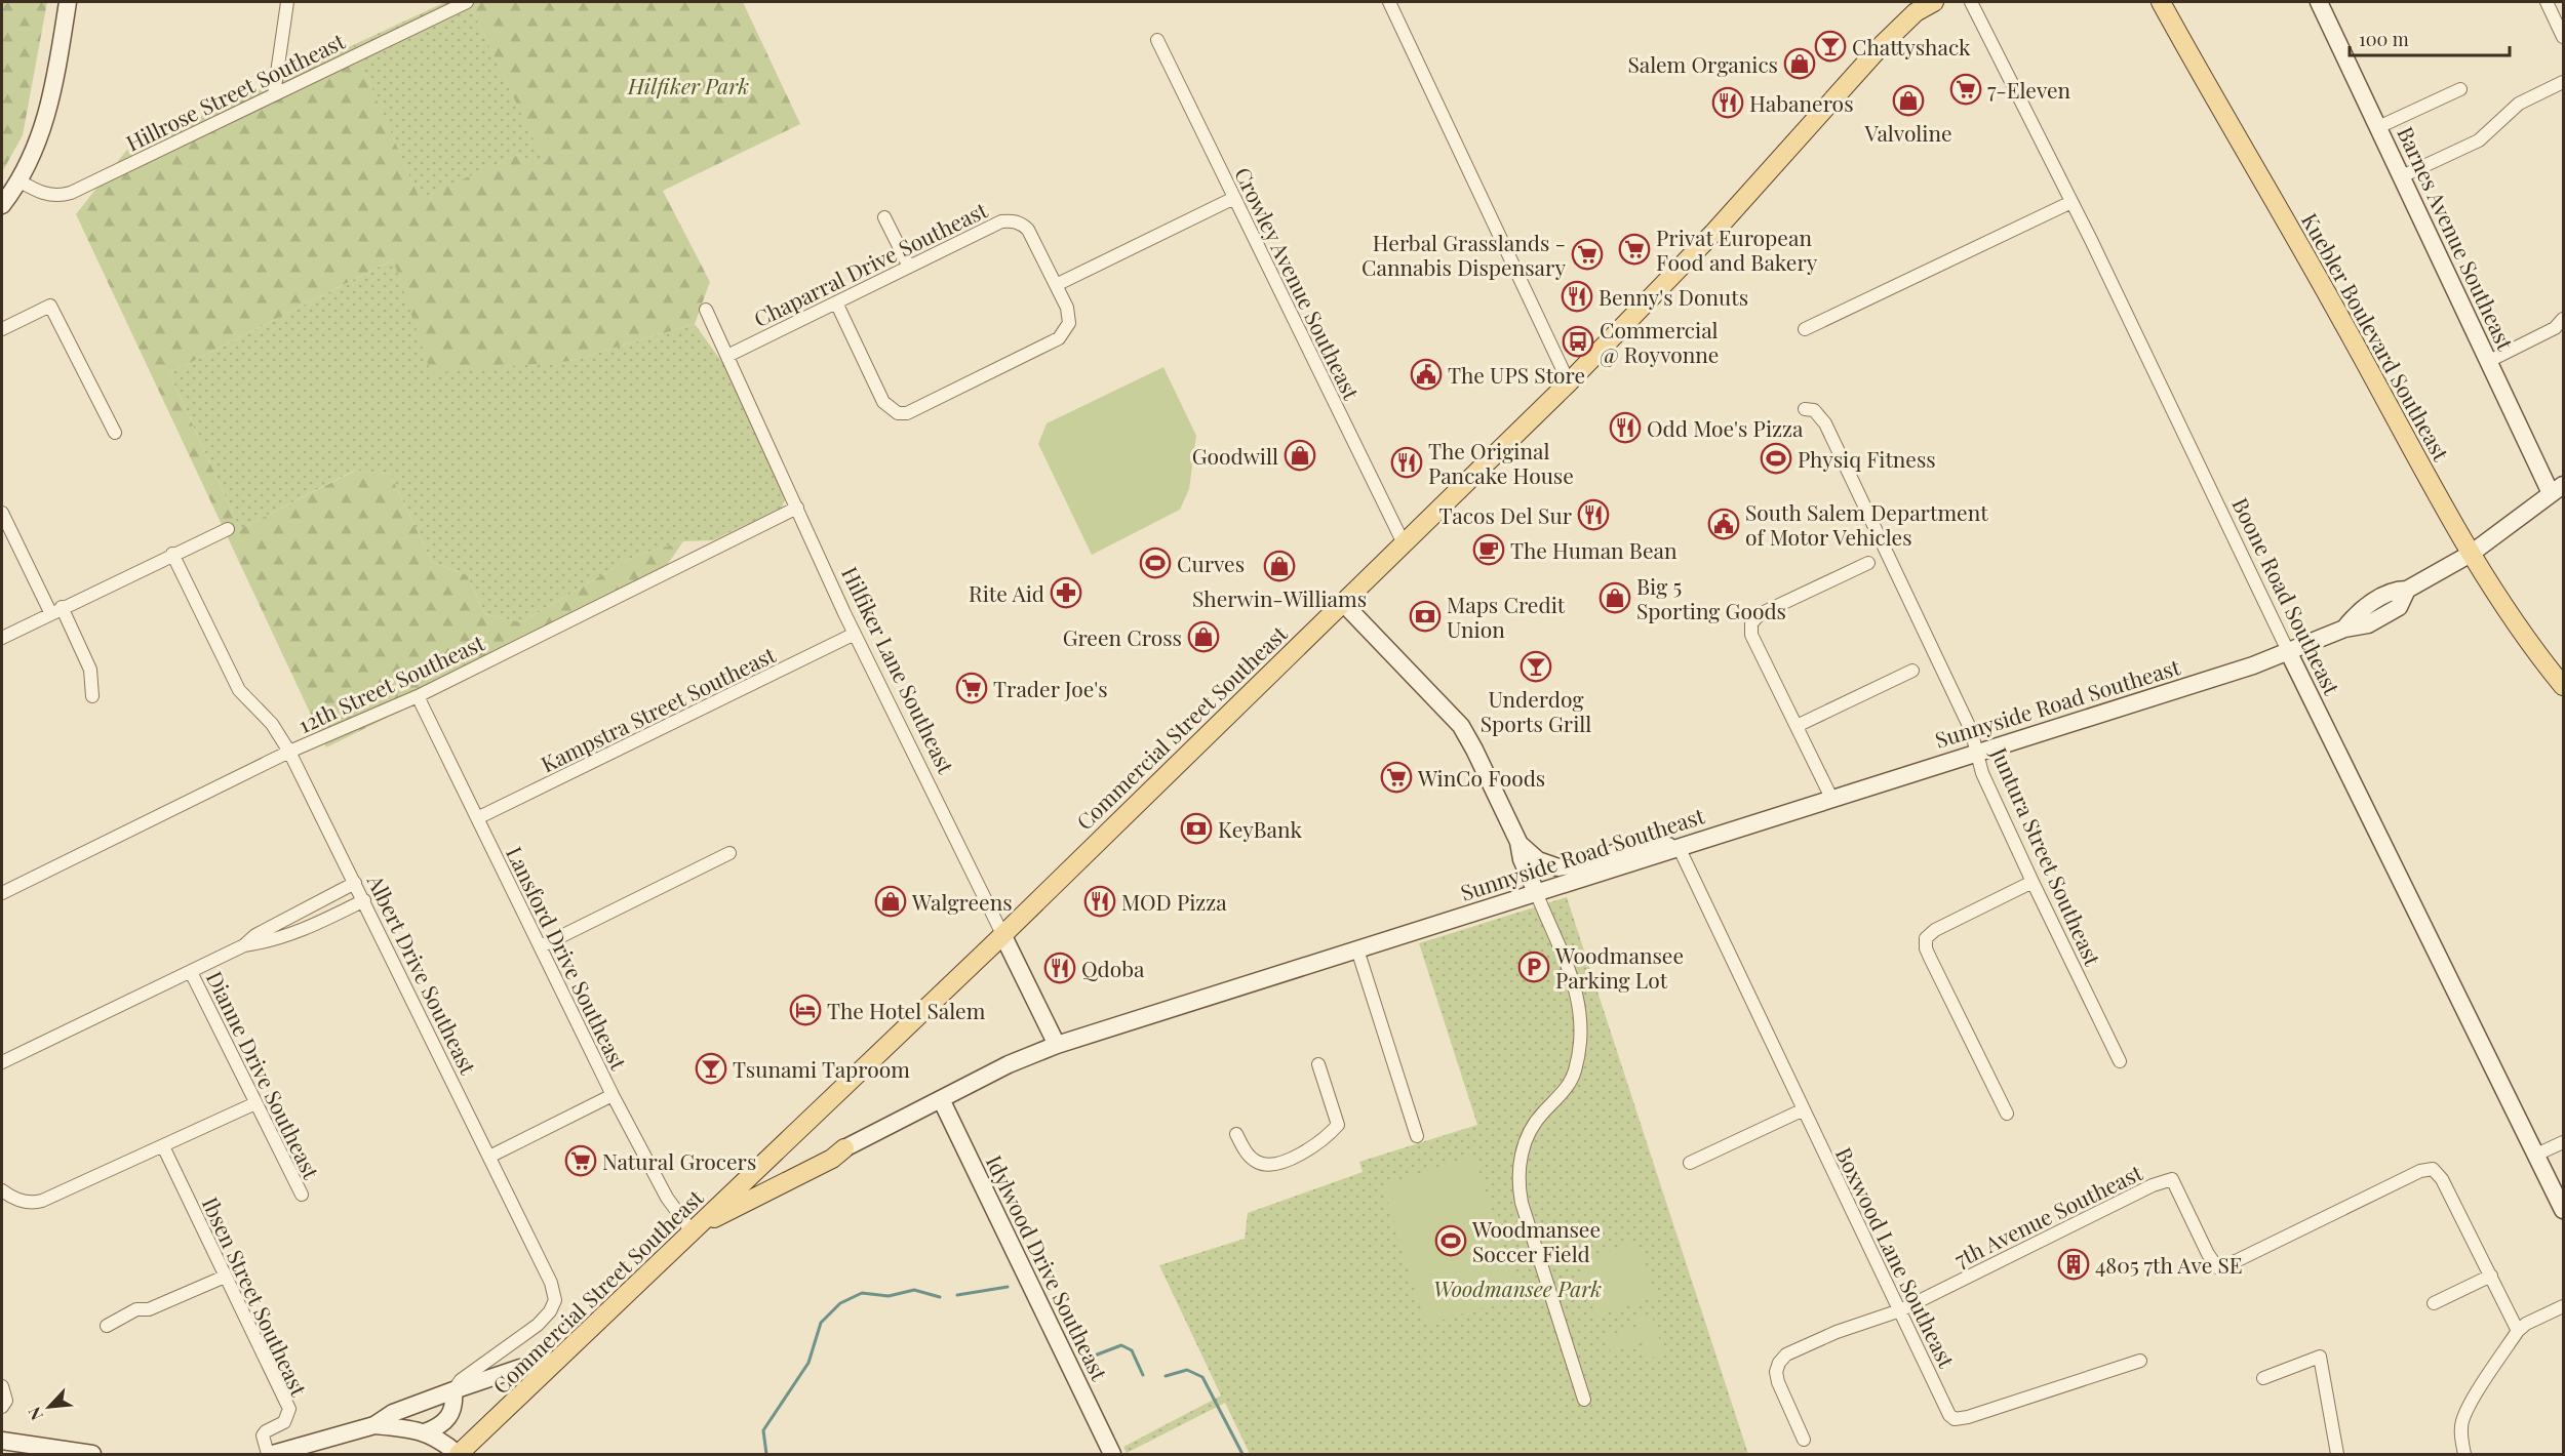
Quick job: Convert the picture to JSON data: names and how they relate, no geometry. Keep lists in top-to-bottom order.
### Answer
{
  "streets": {
    "main road": [
      "Barnes Avenue Southeast",
      "Kuebler Boulevard Southeast",
      "Boone Road Southeast",
      "Hilfiker Lane Southeast",
      "Sunnyside Road Southeast",
      "Commercial Street Southeast",
      "Idylwood Drive Southeast"
    ],
    "street": [
      "Hillrose Street Southeast",
      "Chaparral Drive Southeast",
      "Crowley Avenue Southeast",
      "12th Street Southeast",
      "Kampstra Street Southeast",
      "Juntura Street Southeast",
      "Lansford Drive Southeast",
      "Albert Drive Southeast",
      "Dianne Drive Southeast",
      "7th Avenue Southeast",
      "Boxwood Lane Southeast",
      "Ibsen Street Southeast"
    ]
  },
  "crossings": [
    ["Barnes Avenue Southeast", "Sunnyside Road Southeast"],
    ["Chaparral Drive Southeast", "Hilfiker Lane Southeast"],
    ["Crowley Avenue Southeast", "Commercial Street Southeast"],
    ["Kuebler Boulevard Southeast", "Sunnyside Road Southeast"],
    ["Boone Road Southeast", "Sunnyside Road Southeast"],
    ["Hilfiker Lane Southeast", "12th Street Southeast"],
    ["Hilfiker Lane Southeast", "Sunnyside Road Southeast"],
    ["Hilfiker Lane Southeast", "Kampstra Street Southeast"],
    ["Hilfiker Lane Southeast", "Commercial Street Southeast"],
    ["12th Street Southeast", "Lansford Drive Southeast"],
    ["12th Street Southeast", "Albert Drive Southeast"],
    ["Sunnyside Road Southeast", "Juntura Street Southeast"],
    ["Sunnyside Road Southeast", "Boxwood Lane Southeast"],
    ["Sunnyside Road Southeast", "Idylwood Drive Southeast"],
    ["Kampstra Street Southeast", "Lansford Drive Southeast"],
    ["Commercial Street Southeast", "Lansford Drive Southeast"],
    ["7th Avenue Southeast", "Boxwood Lane Southeast"]
  ],
  "parks": ["Hilfiker Park", "Woodmansee Park"],
  "places": {
    "bar": ["Chattyshack", "Underdog Sports Grill", "Tsunami Taproom"],
    "shop": [
      "Salem Organics",
      "Valvoline",
      "Goodwill",
      "Sherwin-Williams",
      "Big 5 Sporting Goods",
      "Green Cross",
      "Walgreens"
    ],
    "supermarket": [
      "7-Eleven",
      "Privat European Food and Bakery",
      "Herbal Grasslands - Cannabis Dispensary",
      "Trader Joe's",
      "WinCo Foods",
      "Natural Grocers"
    ],
    "restaurant": [
      "Habaneros",
      "Benny's Donuts",
      "Odd Moe's Pizza",
      "The Original Pancake House",
      "Tacos Del Sur",
      "MOD Pizza",
      "Qdoba"
    ],
    "bus stop": ["Commercial @ Royvonne"],
    "public building": ["The UPS Store", "South Salem Department of Motor Vehicles"],
    "sports": ["Physiq Fitness", "Curves", "Woodmansee Soccer Field"],
    "cafe": ["The Human Bean"],
    "pharmacy": ["Rite Aid"],
    "bank": ["Maps Credit Union", "KeyBank"],
    "parking": ["Woodmansee Parking Lot"],
    "hotel": ["The Hotel Salem"],
    "building": ["4805 7th Ave SE"]
  },
  "scale_bar": "100 m",
  "north": "bottom left"
}
